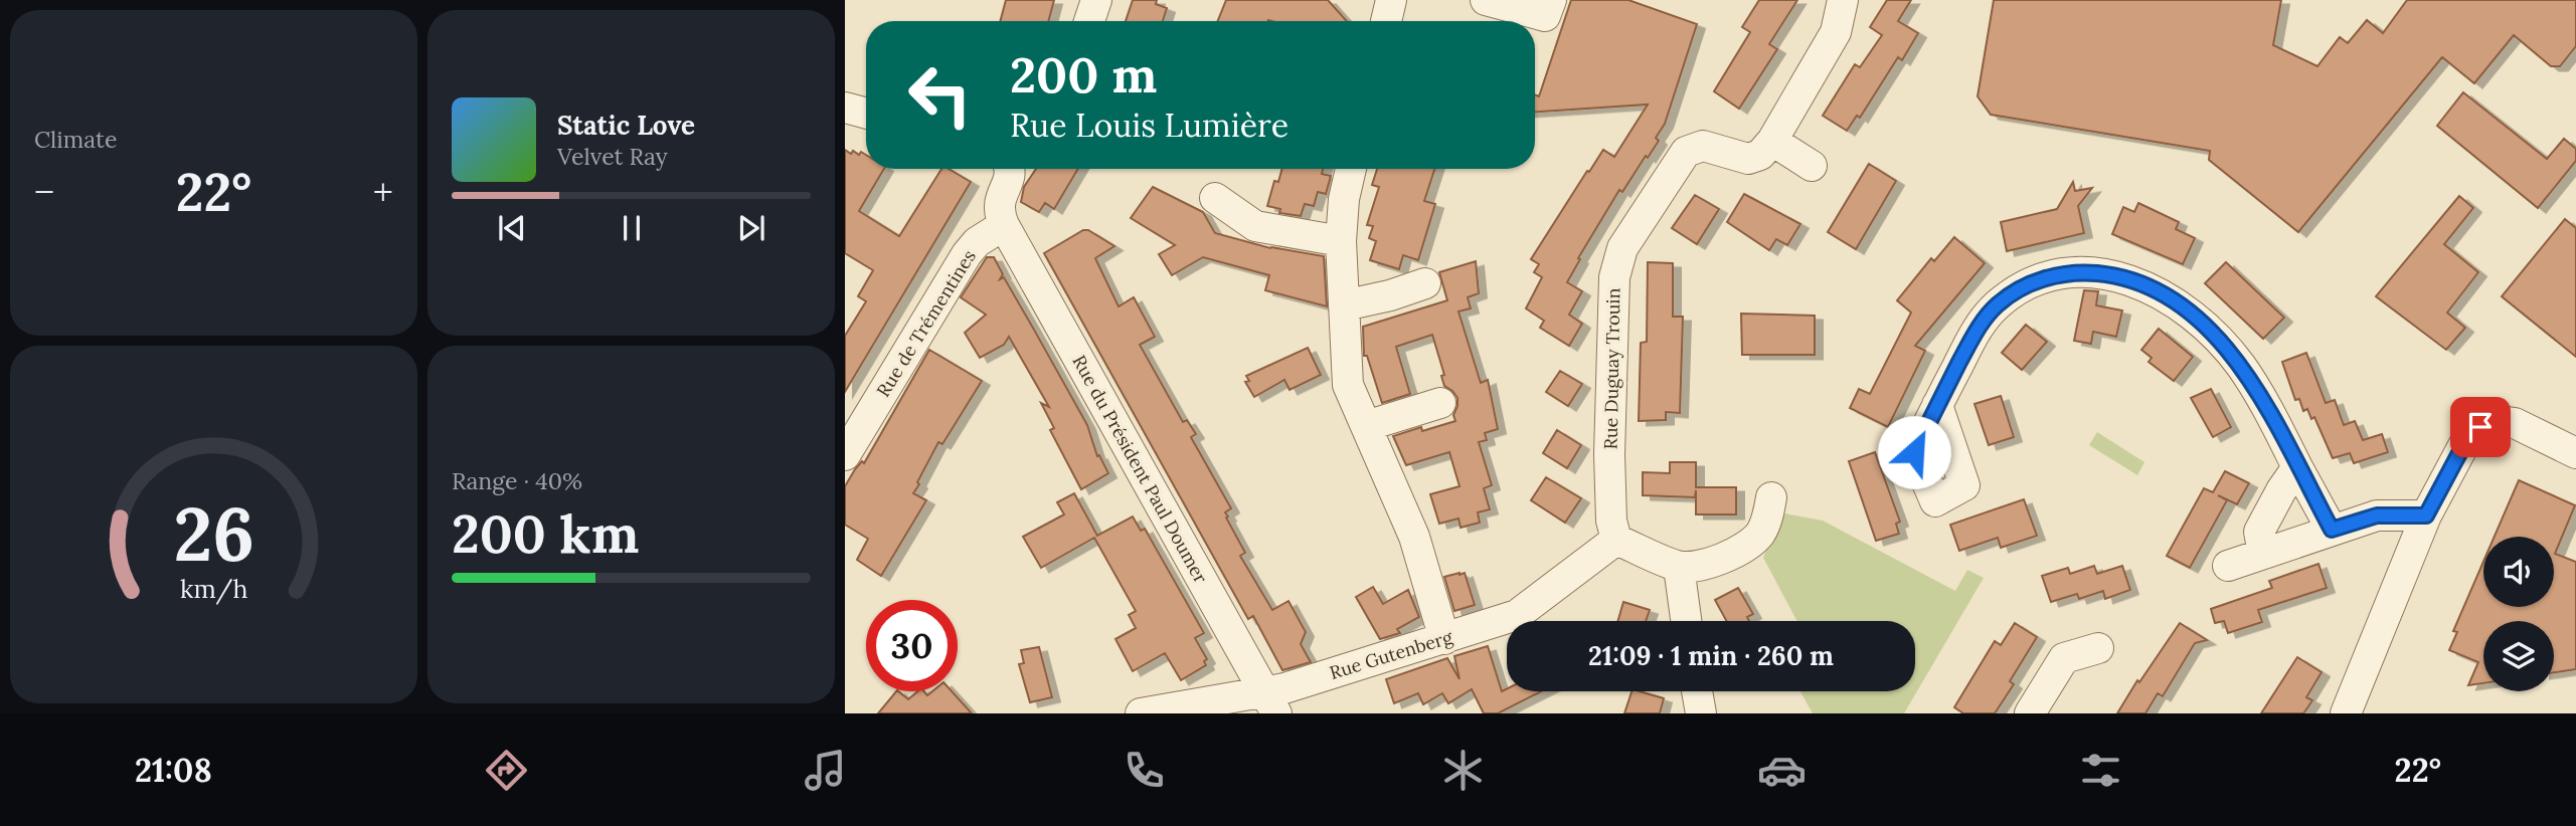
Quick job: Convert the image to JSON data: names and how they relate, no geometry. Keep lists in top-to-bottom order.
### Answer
{
  "streets": {
    "street": [
      "Rue de Trémentines",
      "Rue Duguay Trouin",
      "Rue du Président Paul Doumer",
      "Rue Gutenberg"
    ]
  },
  "crossings": [
    ["Rue de Trémentines", "Rue du Président Paul Doumer"],
    ["Rue Duguay Trouin", "Rue Gutenberg"],
    ["Rue du Président Paul Doumer", "Rue Gutenberg"]
  ],
  "page": {
    "tile": [
      "Climate",
      ["Range · 40%", "200 km"]
    ],
    "turn": ["200 m", "Rue Louis Lumière"],
    "song": ["Static Love", "Velvet Ray"],
    "heat": ["−", "22°", "+"],
    "limit": "30",
    "trip": "21:09 · 1 min · 260 m",
    "tabs": ["21:08", "22°"],
    "gauge": ["26", "km/h"]
  }
}
